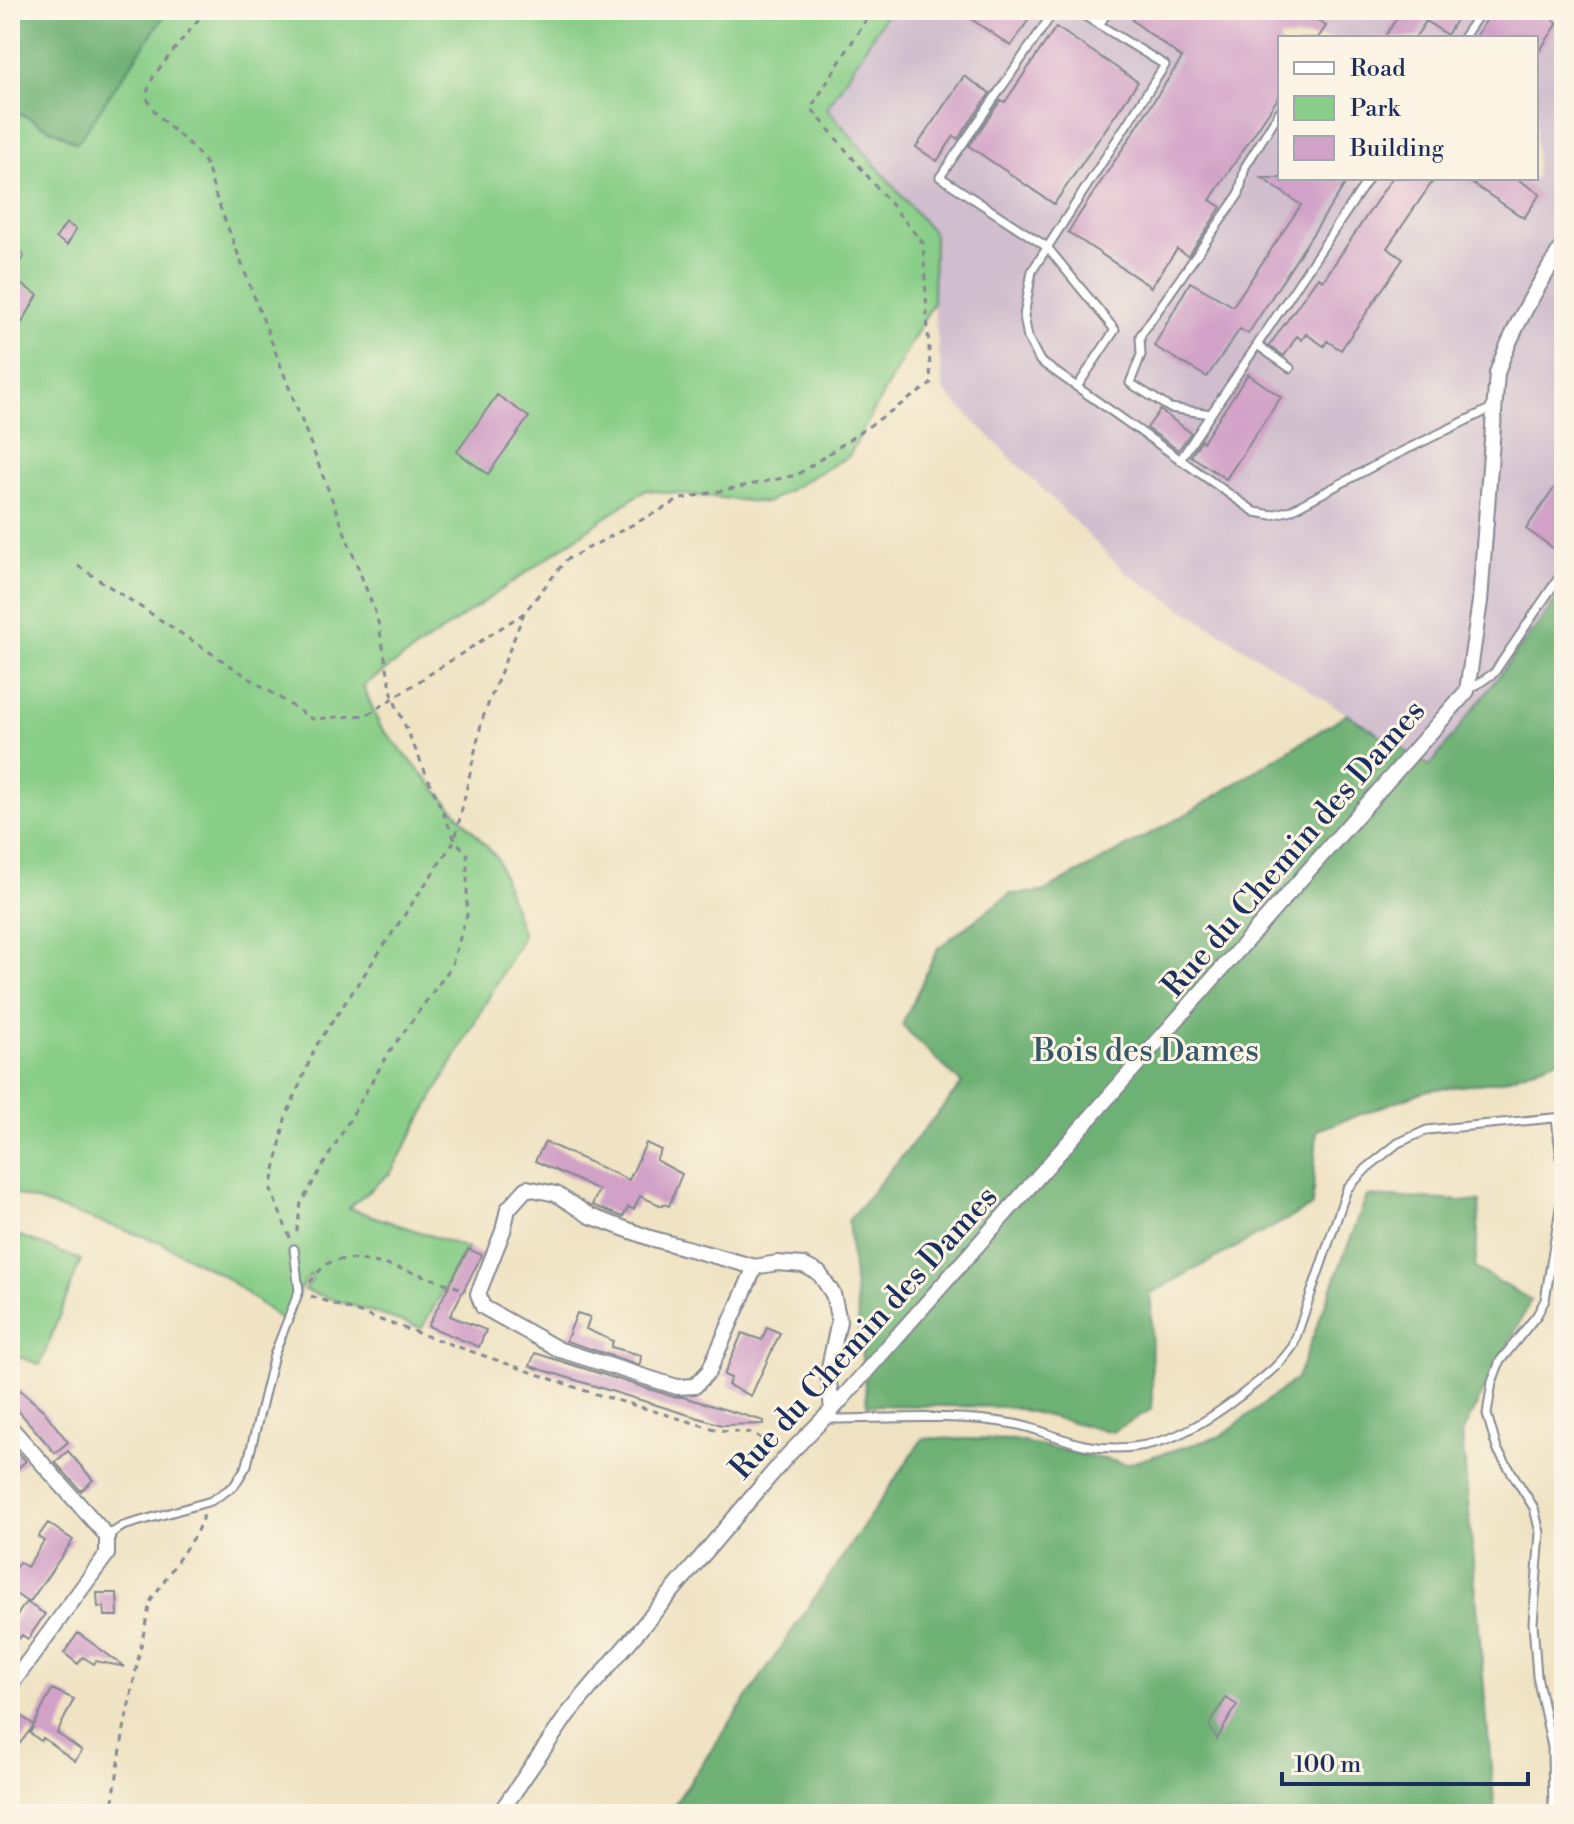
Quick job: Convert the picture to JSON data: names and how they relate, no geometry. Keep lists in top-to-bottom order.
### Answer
{
  "streets": {
    "street": ["Rue du Chemin des Dames"]
  },
  "parks": ["Bois des Dames"],
  "legend": ["Road", "Park", "Building"],
  "scale_bar": "100 m"
}
